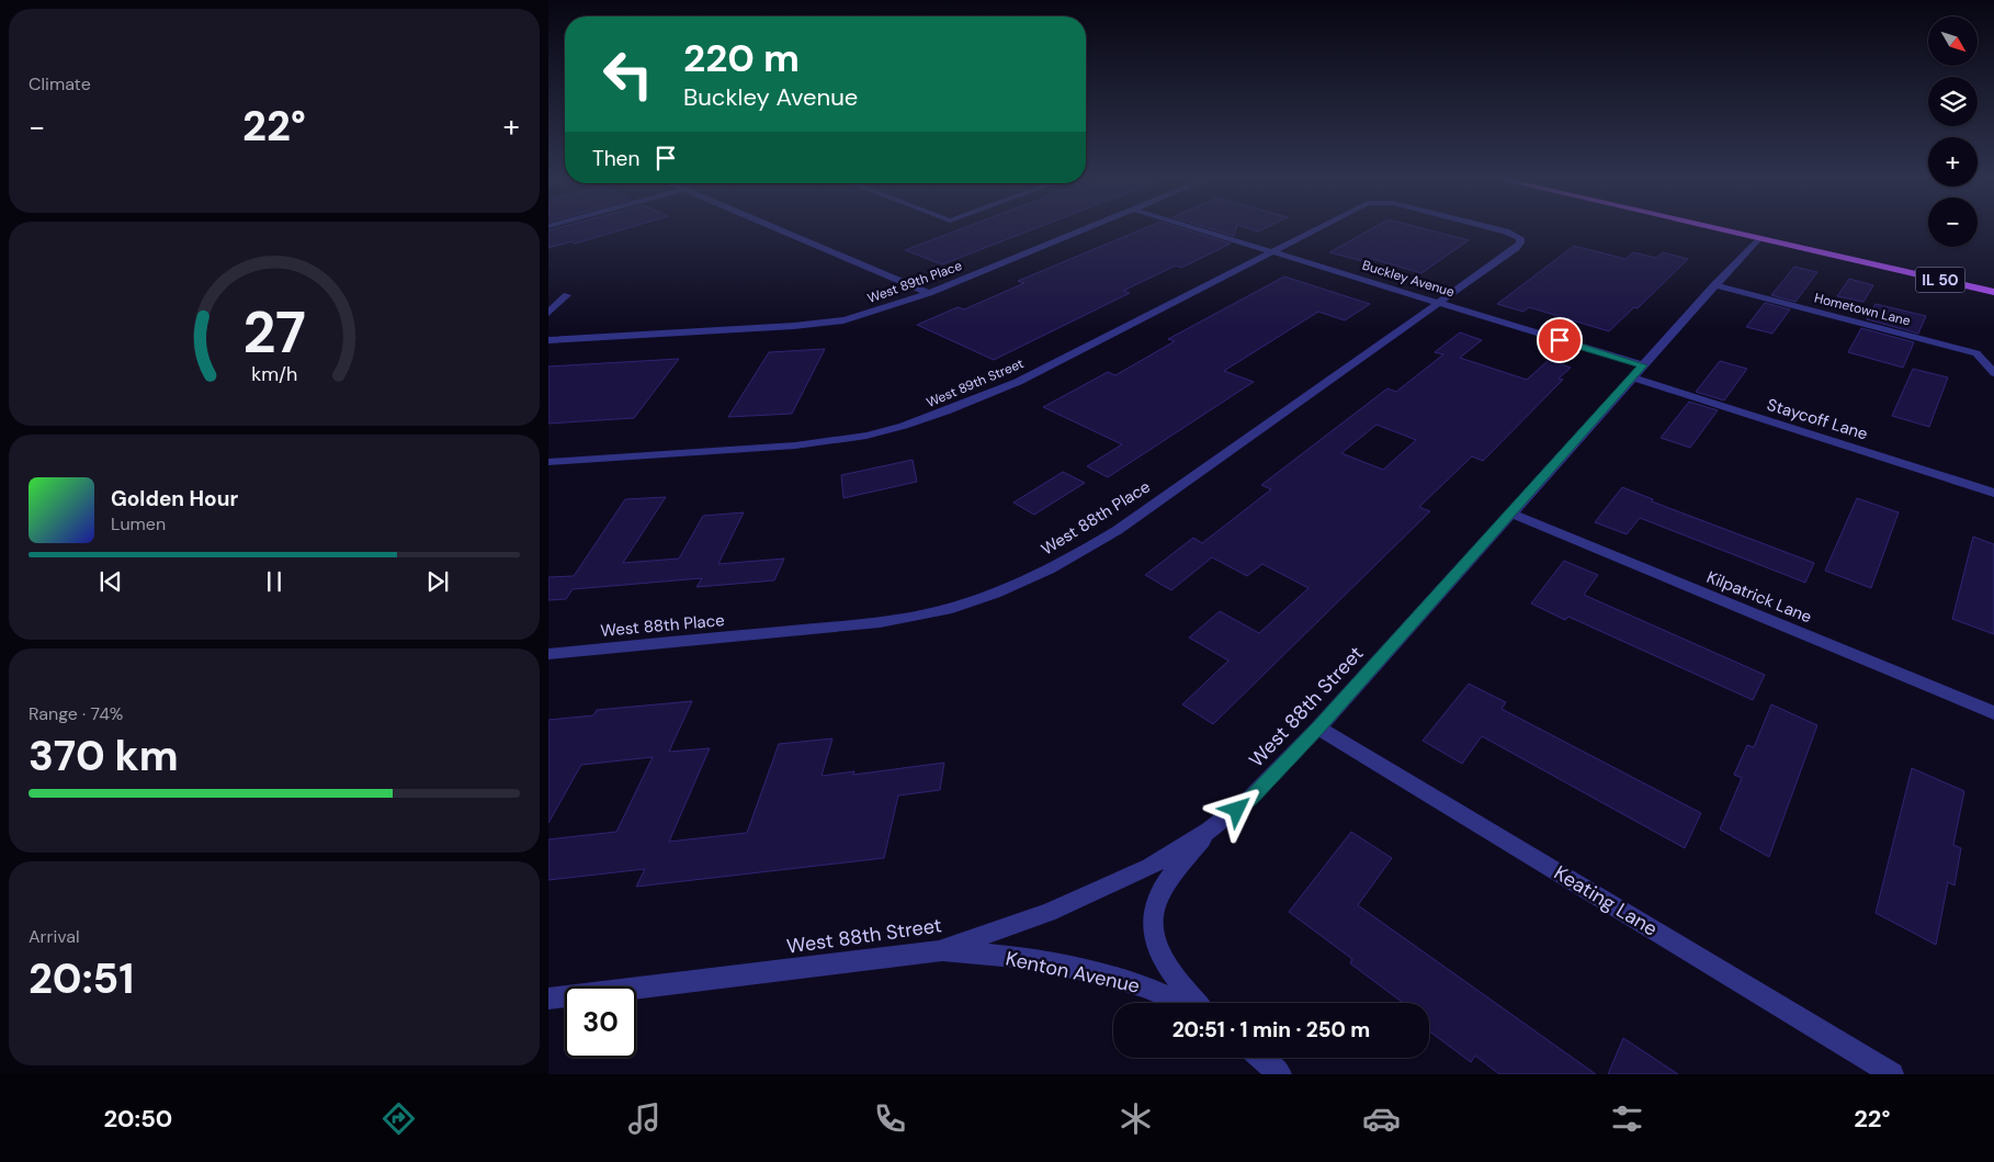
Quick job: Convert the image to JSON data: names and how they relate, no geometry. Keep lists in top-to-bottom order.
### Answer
{
  "streets": {
    "main road": ["IL 50"],
    "street": [
      "Buckley Avenue",
      "West 89th Place",
      "Hometown Lane",
      "West 89th Street",
      "Staycoff Lane",
      "West 88th Place",
      "Kilpatrick Lane",
      "West 88th Street",
      "Keating Lane",
      "Kenton Avenue"
    ]
  },
  "crossings": [
    ["Buckley Avenue", "West 89th Street"],
    ["Buckley Avenue", "Staycoff Lane"],
    ["Buckley Avenue", "West 88th Place"],
    ["Buckley Avenue", "West 88th Street"],
    ["IL 50", "West 88th Street"],
    ["Hometown Lane", "West 88th Street"],
    ["Staycoff Lane", "West 88th Street"],
    ["Kilpatrick Lane", "West 88th Street"],
    ["West 88th Street", "Keating Lane"],
    ["West 88th Street", "Kenton Avenue"]
  ],
  "north": "bottom right",
  "page": {
    "tile": [
      "Climate",
      ["Range · 74%", "370 km"],
      ["Arrival", "20:51"]
    ],
    "map_buttons": ["+", "−"],
    "turn": ["220 m", "Buckley Avenue"],
    "heat": ["−", "22°", "+"],
    "then": "Then",
    "song": ["Golden Hour", "Lumen"],
    "limit": "30",
    "trip": "20:51 · 1 min · 250 m",
    "tabs": ["20:50", "22°"],
    "gauge": ["27", "km/h"]
  }
}
